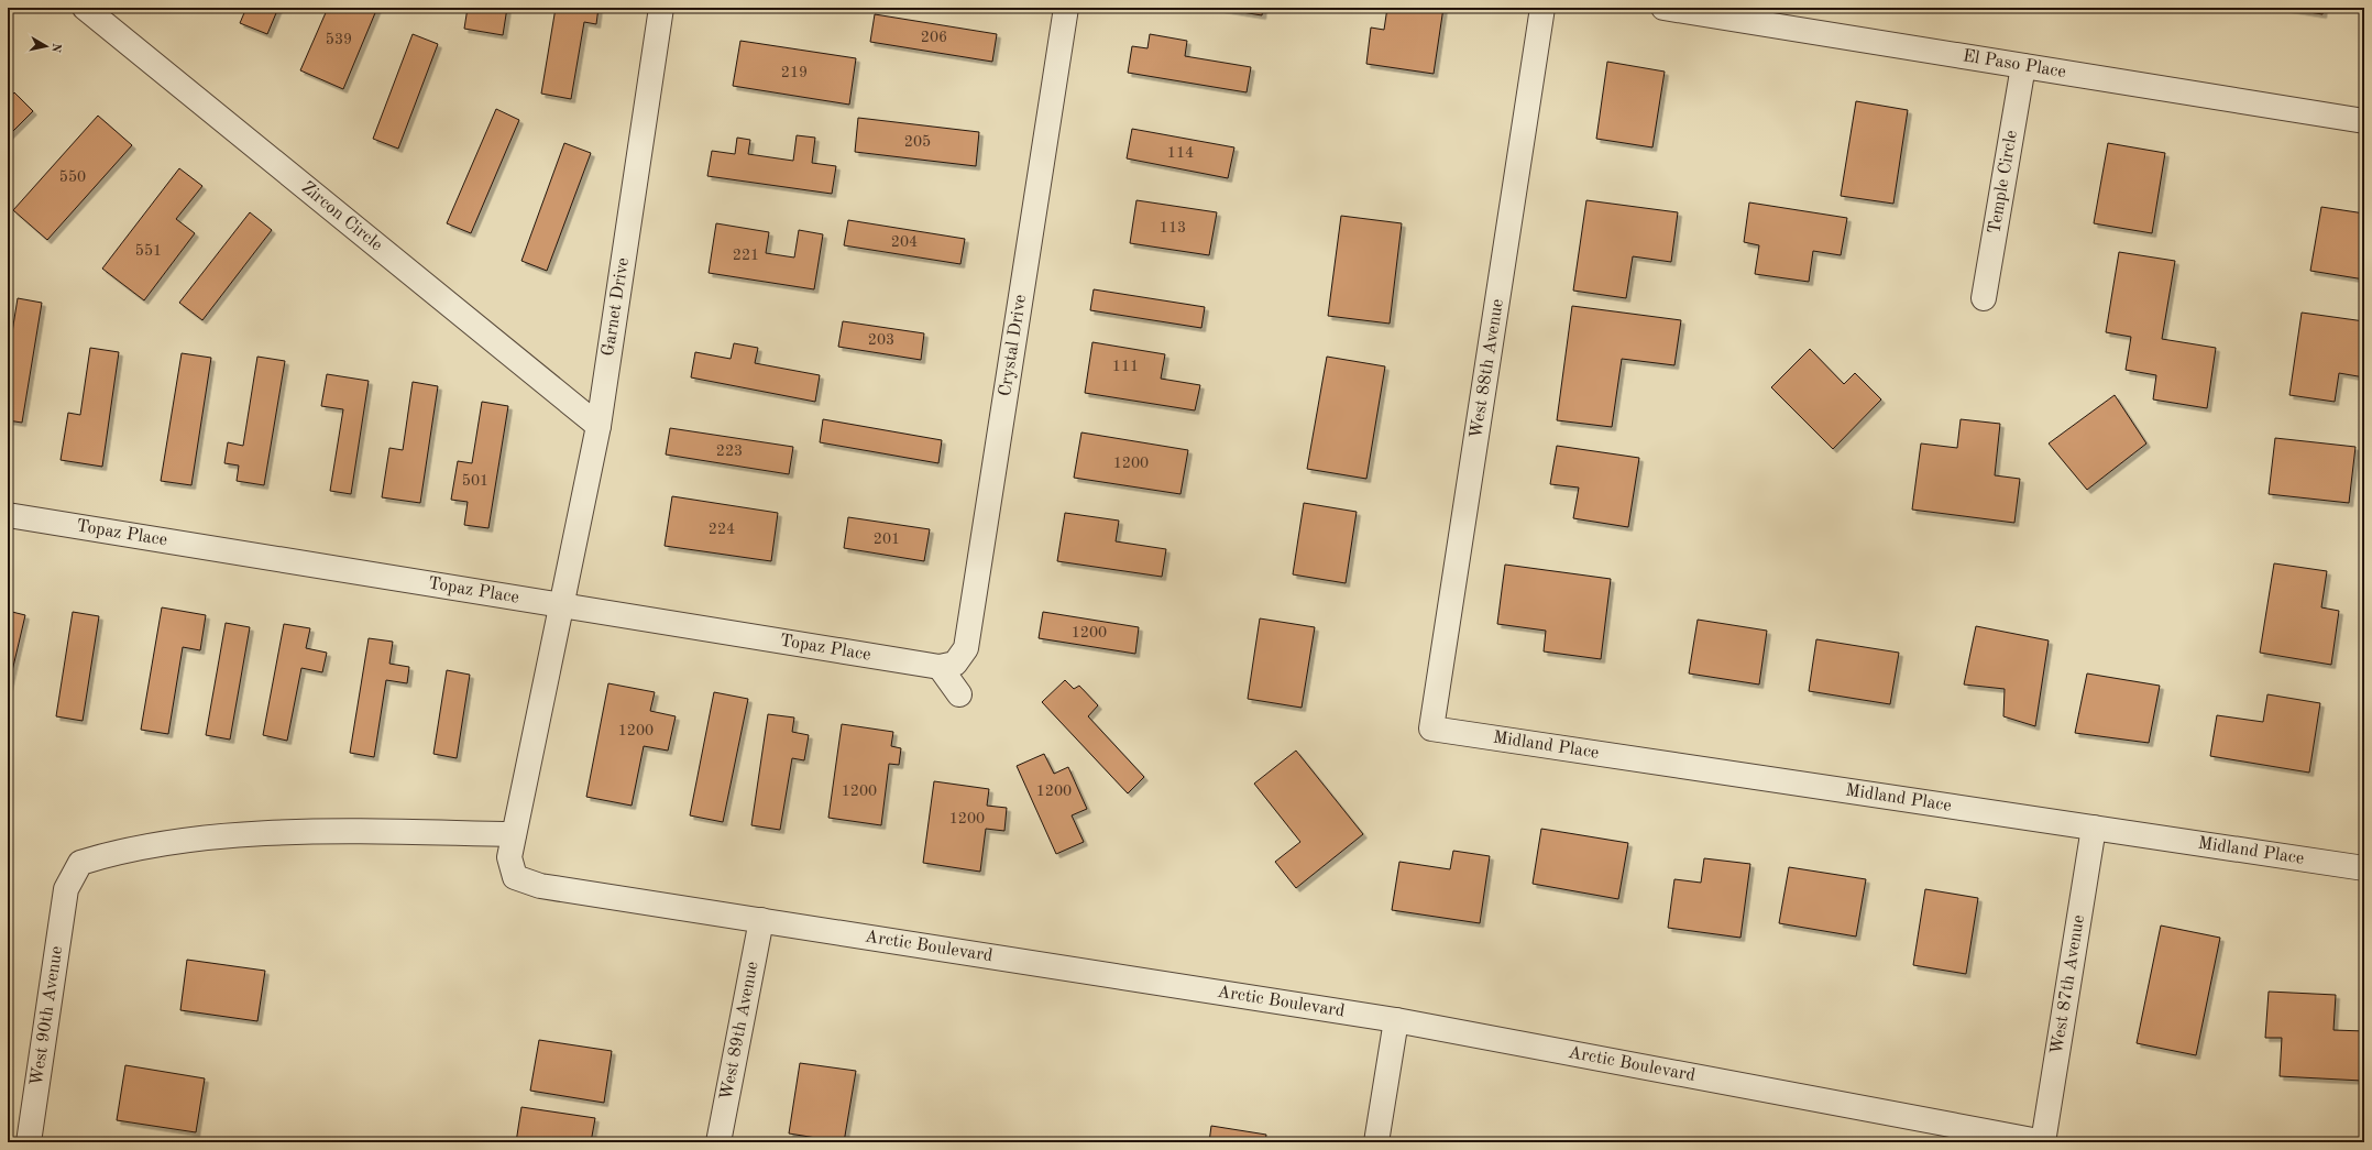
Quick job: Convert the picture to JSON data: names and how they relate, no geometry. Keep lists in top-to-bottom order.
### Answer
{
  "streets": {
    "street": [
      "El Paso Place",
      "Temple Circle",
      "Zircon Circle",
      "Garnet Drive",
      "Crystal Drive",
      "West 88th Avenue",
      "Topaz Place",
      "Midland Place",
      "Arctic Boulevard",
      "West 87th Avenue",
      "West 90th Avenue",
      "West 89th Avenue"
    ]
  },
  "crossings": [
    ["El Paso Place", "Temple Circle"],
    ["Zircon Circle", "Garnet Drive"],
    ["Garnet Drive", "Topaz Place"],
    ["Garnet Drive", "Arctic Boulevard"],
    ["Garnet Drive", "West 90th Avenue"],
    ["Crystal Drive", "Topaz Place"],
    ["West 88th Avenue", "Midland Place"],
    ["Midland Place", "West 87th Avenue"],
    ["Arctic Boulevard", "West 87th Avenue"],
    ["Arctic Boulevard", "West 89th Avenue"]
  ],
  "house_numbers": [
    "206",
    "539",
    "219",
    "205",
    "114",
    "550",
    "113",
    "204",
    "551",
    "221",
    "203",
    "111",
    "223",
    "1200",
    "501",
    "224",
    "201",
    "1200",
    "1200",
    "1200",
    "1200",
    "1200"
  ],
  "north": "right"
}
